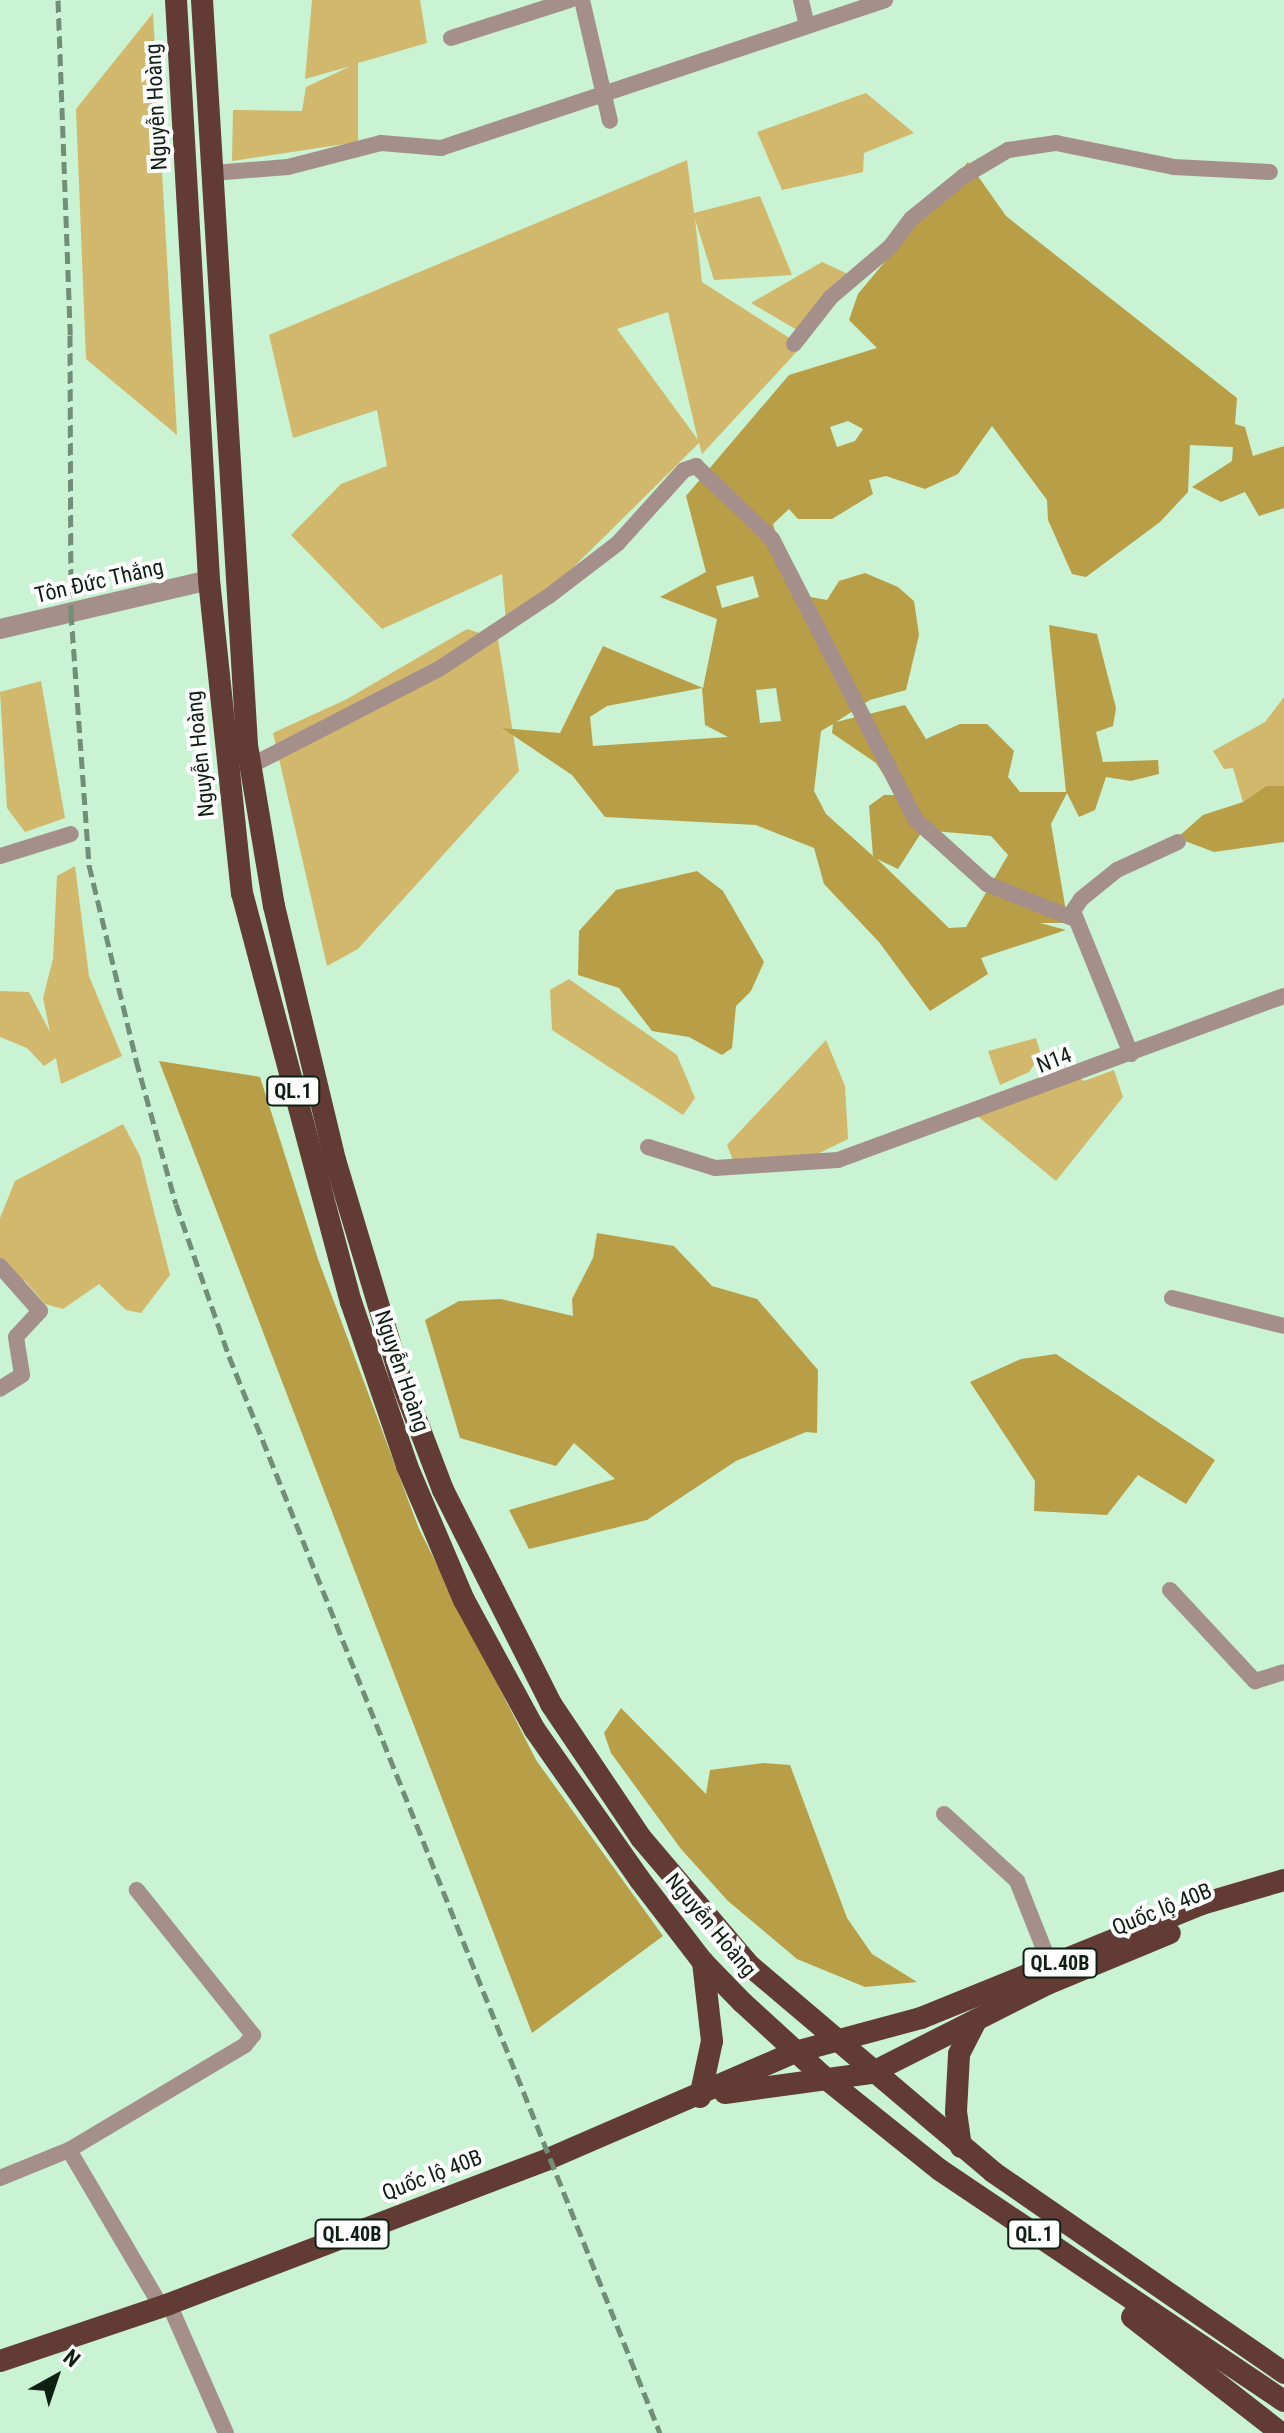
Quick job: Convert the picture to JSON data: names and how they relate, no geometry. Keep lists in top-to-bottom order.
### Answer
{
  "streets": {
    "highway": [
      "Nguyễn Hoàng",
      "QL.1",
      "Quốc lộ 40B",
      "QL.40B"
    ],
    "street": ["Tôn Đức Thắng", "N14"]
  },
  "crossings": [
    ["Nguyễn Hoàng", "Tôn Đức Thắng"],
    ["Nguyễn Hoàng", "Quốc lộ 40B"]
  ],
  "north": "top right"
}
